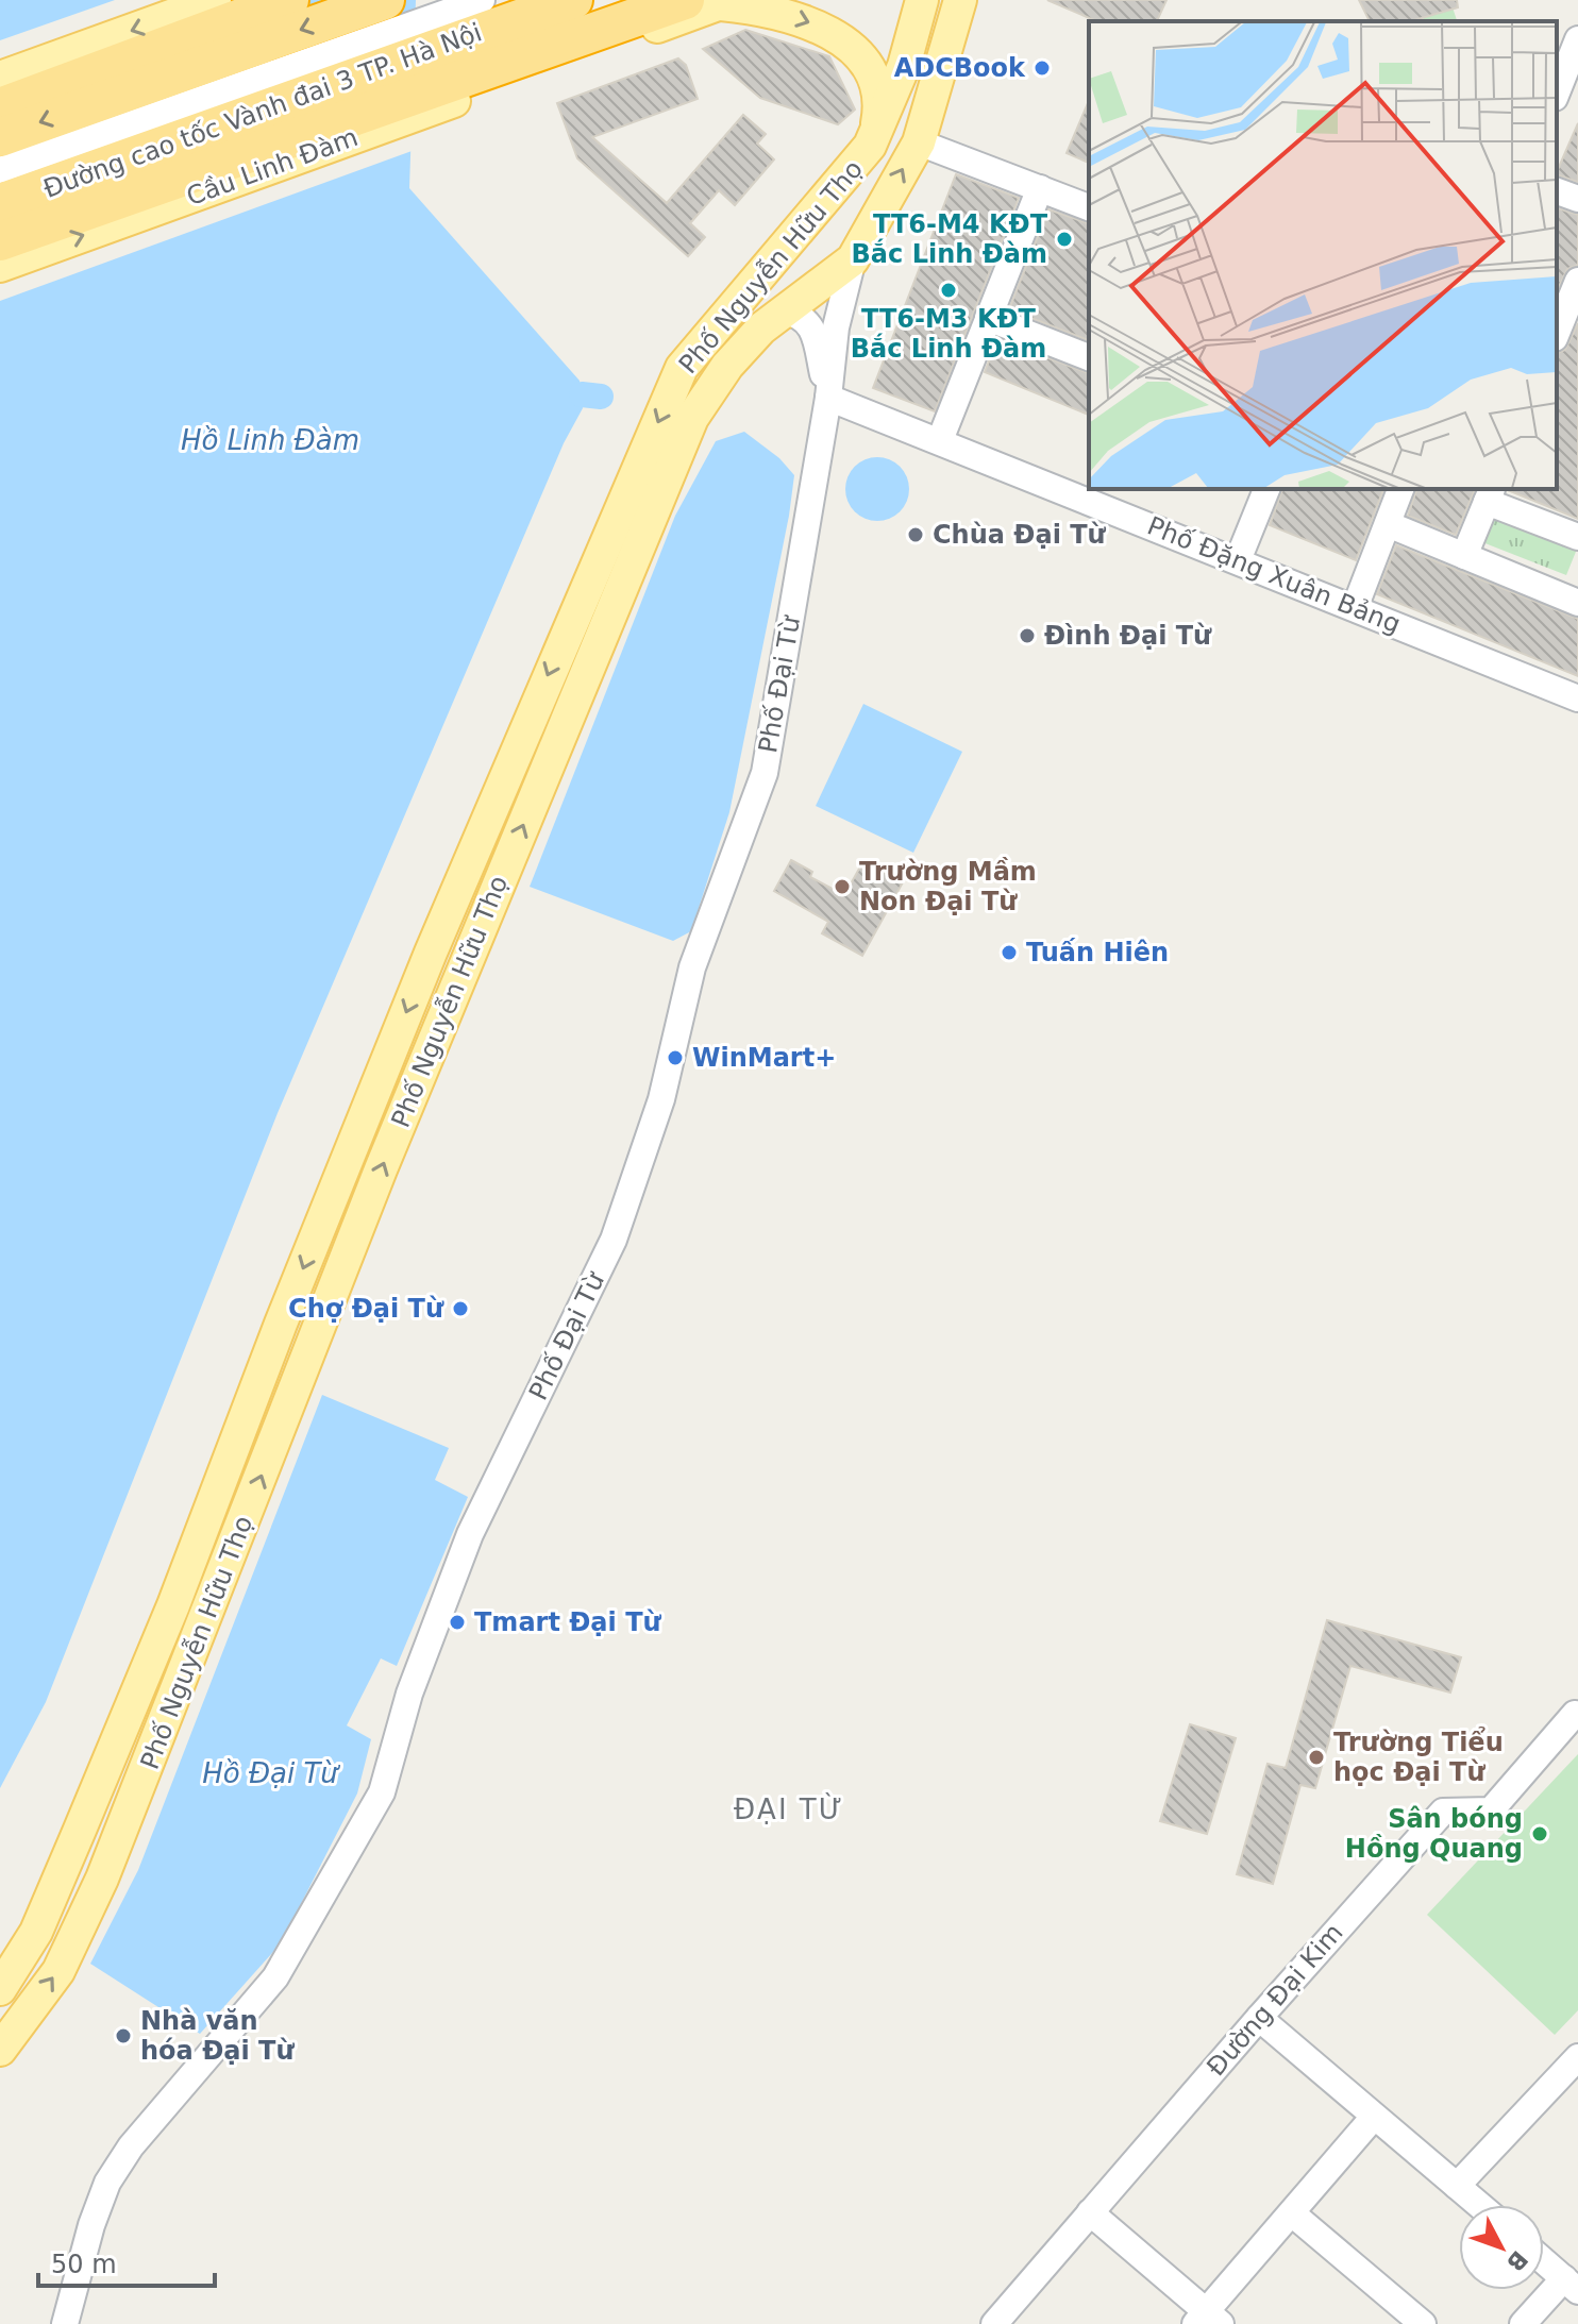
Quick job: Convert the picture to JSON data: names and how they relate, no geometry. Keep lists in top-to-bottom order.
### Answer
{
  "streets": {
    "highway": ["Đường cao tốc Vành đai 3 TP. Hà Nội"],
    "main road": ["Cầu Linh Đàm", "Phố Nguyễn Hữu Thọ"],
    "street": ["Phố Đặng Xuân Bảng", "Phố Đại Từ", "Đường Đại Kim"]
  },
  "crossings": [
    ["Phố Nguyễn Hữu Thọ", "Phố Đại Từ"],
    ["Phố Đặng Xuân Bảng", "Phố Đại Từ"]
  ],
  "districts": ["ĐẠI TỪ"],
  "water": ["Hồ Linh Đàm", "Hồ Đại Từ"],
  "places": [
    "ADCBook",
    "TT6-M4 KĐT Bắc Linh Đàm",
    "TT6-M3 KĐT Bắc Linh Đàm",
    "Chùa Đại Từ",
    "Đình Đại Từ",
    "Trường Mầm Non Đại Từ",
    "Tuấn Hiên",
    "WinMart+",
    "Chợ Đại Từ",
    "Tmart Đại Từ",
    "Trường Tiểu học Đại Từ",
    "Sân bóng Hồng Quang",
    "Nhà văn hóa Đại Từ"
  ],
  "scale_bar": "50 m",
  "north": "bottom right"
}
